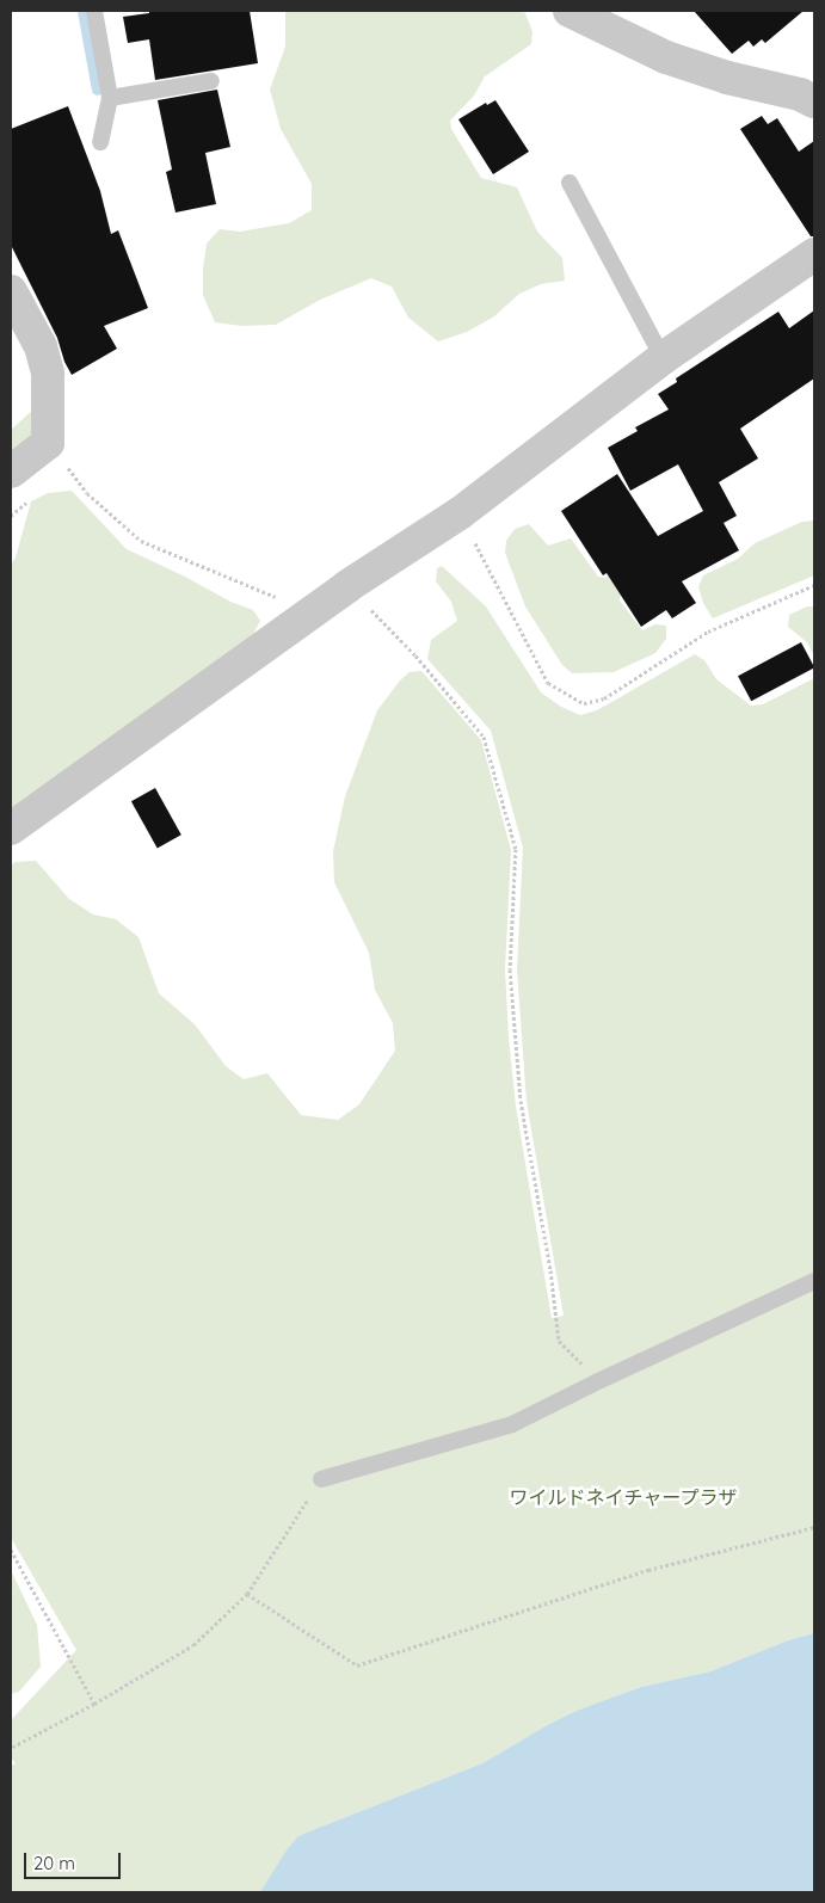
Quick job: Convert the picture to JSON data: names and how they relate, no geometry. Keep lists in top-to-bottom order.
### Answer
{
  "parks": ["ワイルドネイチャープラザ"],
  "scale_bar": "20 m"
}
